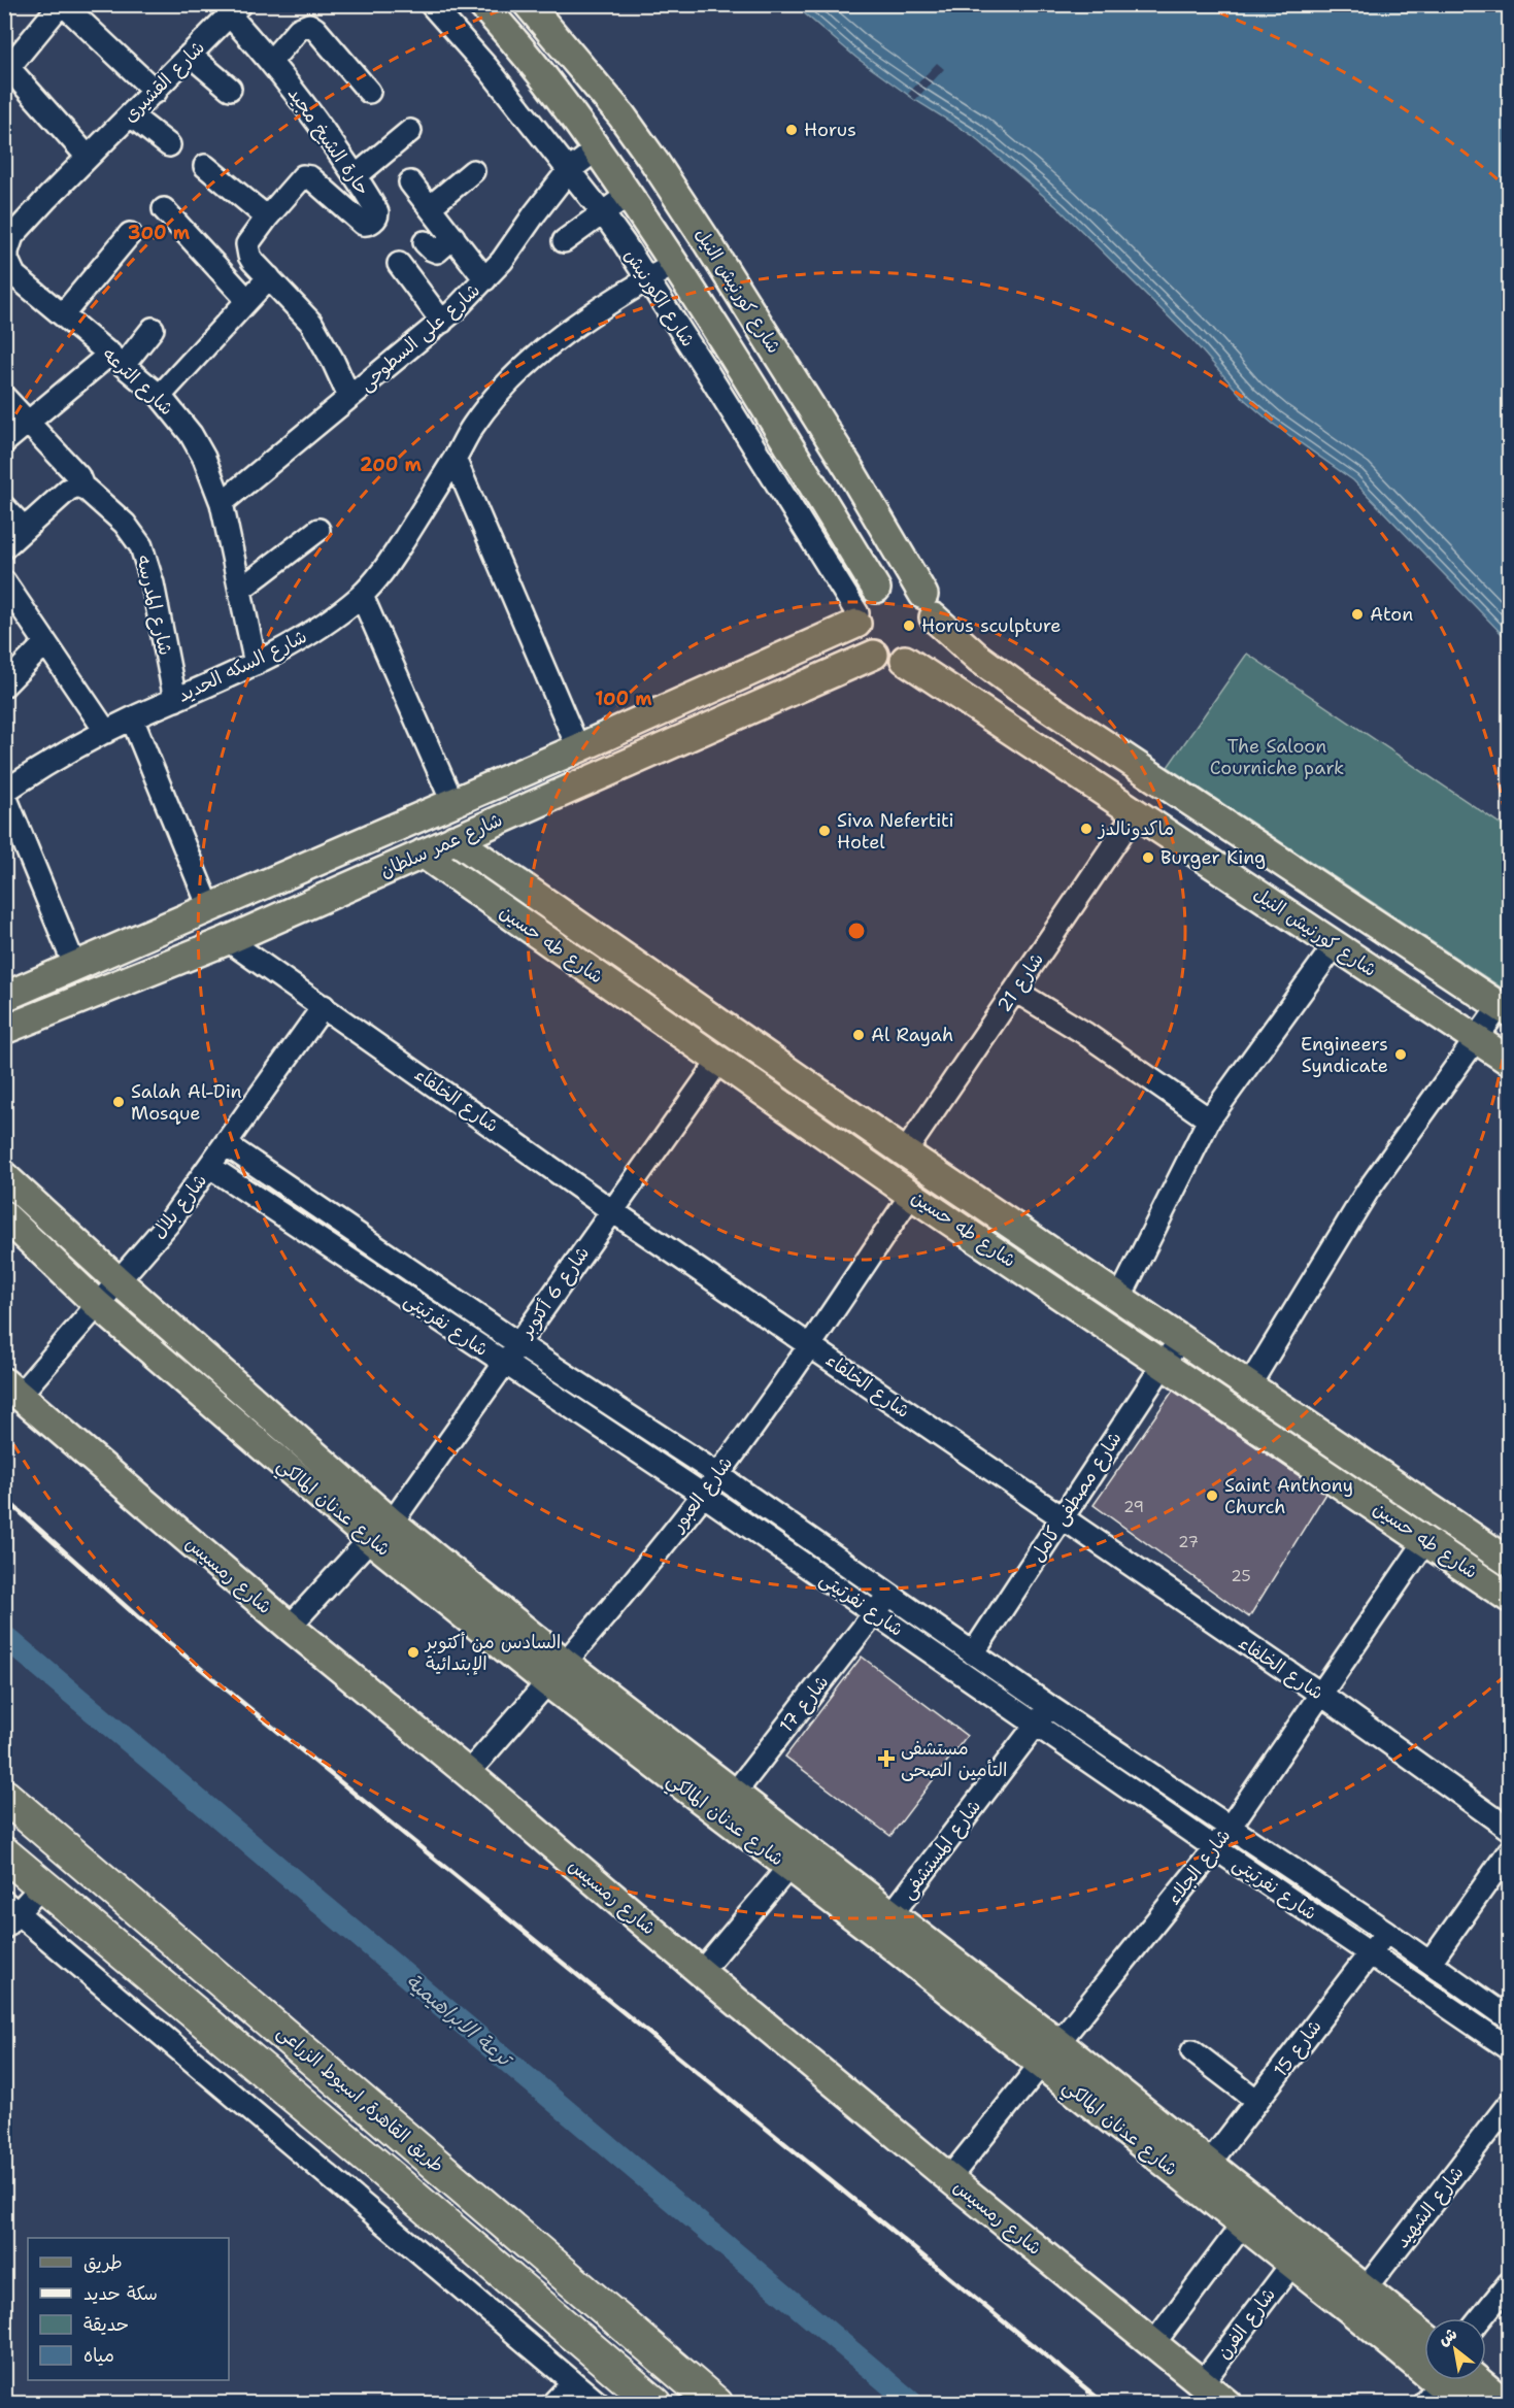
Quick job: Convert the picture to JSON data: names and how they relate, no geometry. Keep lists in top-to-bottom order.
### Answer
{
  "streets": {
    "highway": ["طريق القاهرة, اسيوط الزراعى"],
    "main road": [
      "شارع كورنيش النيل",
      "شارع عمر سلطان",
      "شارع طه حسين",
      "شارع عدنان المالكي",
      "شارع رمسيس"
    ],
    "street": [
      "شارع القشيرى",
      "حارة الشيخ مجيد",
      "شارع الكورنيش",
      "شارع على السطوحى",
      "شارع الترعه",
      "شارع المدرسه",
      "شارع السكه الحديد",
      "شارع 21",
      "شارع الخلفاء",
      "شارع بلال",
      "شارع 6 أكتوبر",
      "شارع نفرتيتى",
      "شارع العبور",
      "شارع مصطفى كامل",
      "شارع 17",
      "شارع المستشفى",
      "شارع الجلاء",
      "شارع 15",
      "شارع الشهيد",
      "شارع الفرن"
    ]
  },
  "crossings": [
    ["شارع القشيرى", "حارة الشيخ مجيد"],
    ["شارع القشيرى", "شارع الترعه"],
    ["شارع كورنيش النيل", "شارع الكورنيش"],
    ["شارع كورنيش النيل", "شارع عمر سلطان"],
    ["شارع كورنيش النيل", "شارع 21"],
    ["شارع الكورنيش", "شارع على السطوحى"],
    ["شارع الكورنيش", "شارع السكه الحديد"],
    ["شارع الكورنيش", "شارع عمر سلطان"],
    ["شارع على السطوحى", "شارع الترعه"],
    ["شارع الترعه", "شارع السكه الحديد"],
    ["شارع المدرسه", "شارع السكه الحديد"],
    ["شارع عمر سلطان", "شارع طه حسين"],
    ["شارع عمر سلطان", "شارع الخلفاء"],
    ["شارع طه حسين", "شارع 21"],
    ["شارع طه حسين", "شارع 6 أكتوبر"],
    ["شارع طه حسين", "شارع العبور"],
    ["شارع طه حسين", "شارع مصطفى كامل"],
    ["شارع طه حسين", "شارع الجلاء"],
    ["شارع الخلفاء", "شارع بلال"],
    ["شارع الخلفاء", "شارع 6 أكتوبر"],
    ["شارع الخلفاء", "شارع العبور"],
    ["شارع الخلفاء", "شارع مصطفى كامل"],
    ["شارع الخلفاء", "شارع الجلاء"],
    ["شارع بلال", "شارع نفرتيتى"],
    ["شارع بلال", "شارع عدنان المالكي"],
    ["شارع بلال", "شارع رمسيس"],
    ["شارع 6 أكتوبر", "شارع نفرتيتى"],
    ["شارع 6 أكتوبر", "شارع عدنان المالكي"],
    ["شارع 6 أكتوبر", "شارع رمسيس"],
    ["شارع نفرتيتى", "شارع العبور"],
    ["شارع نفرتيتى", "شارع مصطفى كامل"],
    ["شارع نفرتيتى", "شارع 17"],
    ["شارع نفرتيتى", "شارع المستشفى"],
    ["شارع نفرتيتى", "شارع الجلاء"],
    ["شارع نفرتيتى", "شارع 15"],
    ["شارع العبور", "شارع عدنان المالكي"],
    ["شارع العبور", "شارع رمسيس"],
    ["شارع عدنان المالكي", "شارع 17"],
    ["شارع عدنان المالكي", "شارع المستشفى"],
    ["شارع عدنان المالكي", "شارع الجلاء"],
    ["شارع عدنان المالكي", "شارع 15"],
    ["شارع عدنان المالكي", "شارع الشهيد"],
    ["شارع عدنان المالكي", "شارع الفرن"],
    ["شارع رمسيس", "شارع الجلاء"],
    ["شارع رمسيس", "شارع الفرن"]
  ],
  "water": ["ترعة الابراهيمية"],
  "parks": ["The Saloon Courniche park"],
  "places": {
    "other": [
      "Horus",
      "Aton",
      "Horus sculpture",
      "ماكدونالدز",
      "Siva Nefertiti Hotel",
      "Burger King",
      "Al Rayah",
      "Engineers Syndicate",
      "Salah Al-Din Mosque",
      "Saint Anthony Church",
      "السادس من أكتوبر الإبتدائية"
    ],
    "health": ["مستشفى التأمين الصحى"]
  },
  "house_numbers": ["29", "27", "25"],
  "legend": [
    "طريق",
    "سكة حديد",
    "حديقة",
    "مياه"
  ],
  "north": "top left",
  "rings": ["300 m", "200 m", "100 m"]
}
